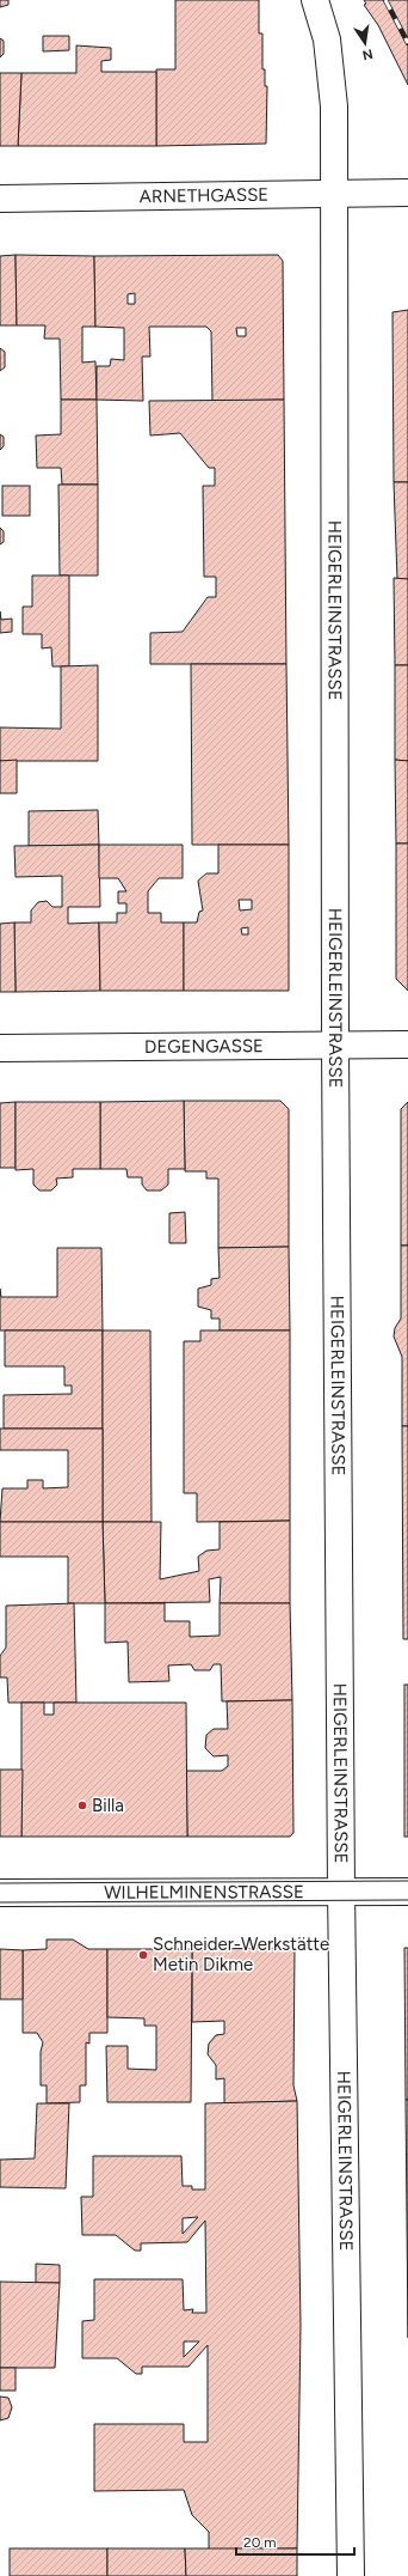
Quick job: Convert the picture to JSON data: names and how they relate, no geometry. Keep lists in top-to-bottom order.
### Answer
{
  "streets": {
    "street": [
      "ARNETHGASSE",
      "HEIGERLEINSTRASSE",
      "DEGENGASSE",
      "WILHELMINENSTRASSE"
    ]
  },
  "crossings": [
    ["ARNETHGASSE", "HEIGERLEINSTRASSE"],
    ["HEIGERLEINSTRASSE", "DEGENGASSE"],
    ["HEIGERLEINSTRASSE", "WILHELMINENSTRASSE"]
  ],
  "places": ["Billa", "Schneider-Werkstätte Metin Dikme"],
  "scale_bar": "20 m",
  "north": "bottom"
}
